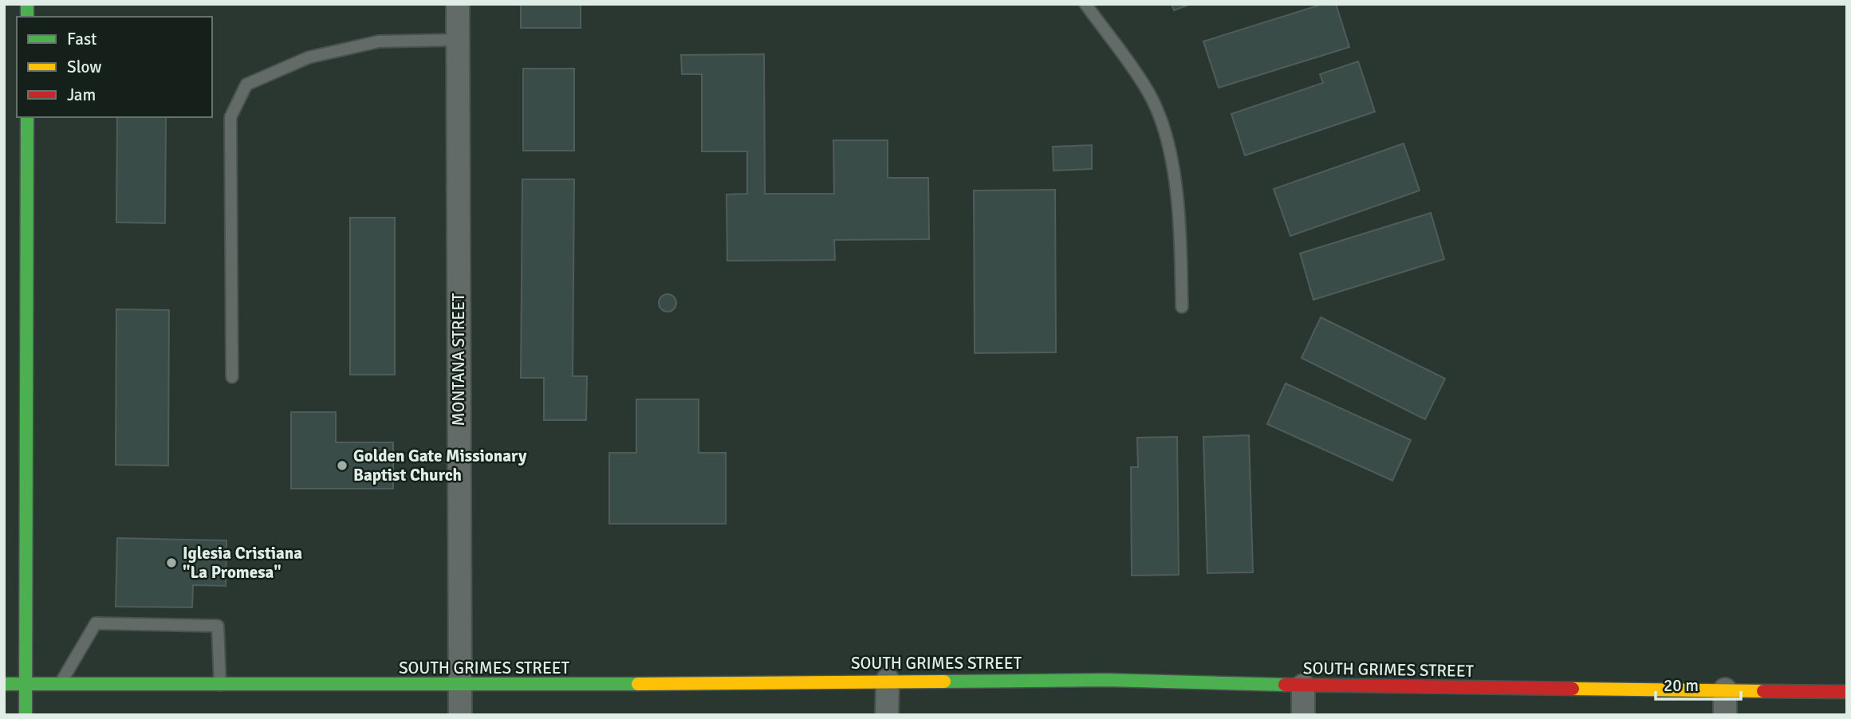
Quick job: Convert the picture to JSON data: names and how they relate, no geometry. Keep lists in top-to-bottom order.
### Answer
{
  "streets": {
    "street": ["MONTANA STREET", "SOUTH GRIMES STREET"]
  },
  "crossings": [
    ["MONTANA STREET", "SOUTH GRIMES STREET"]
  ],
  "places": ["Golden Gate Missionary Baptist Church", "Iglesia Cristiana \"La Promesa\""],
  "legend": ["Fast", "Slow", "Jam"],
  "scale_bar": "20 m"
}
